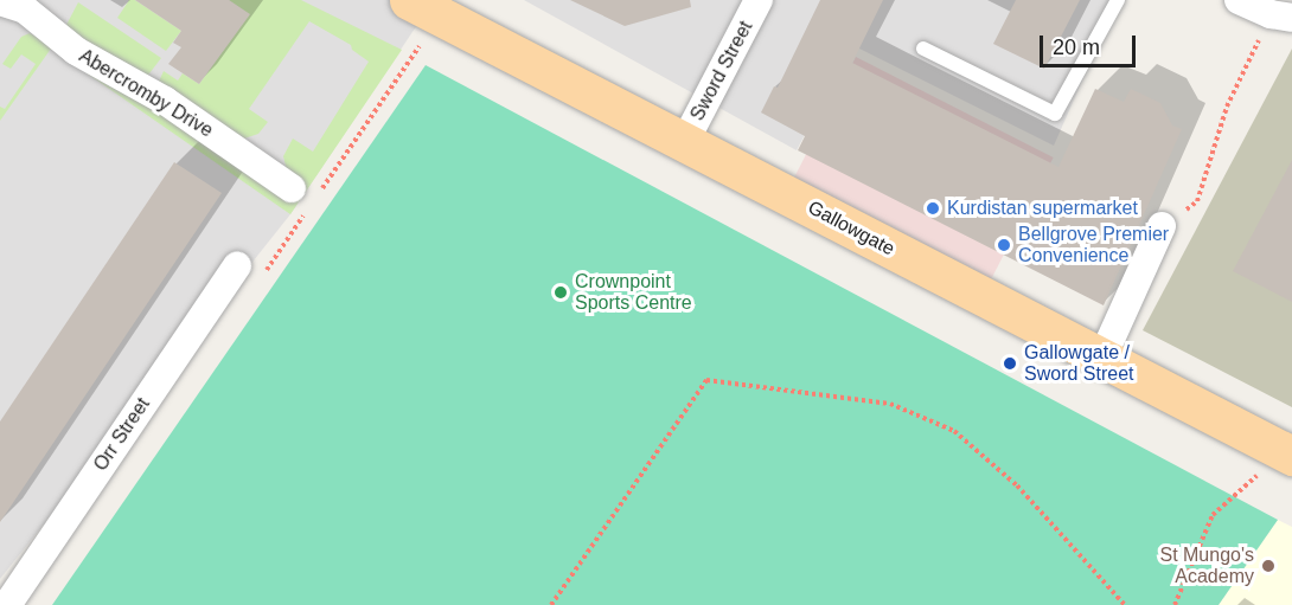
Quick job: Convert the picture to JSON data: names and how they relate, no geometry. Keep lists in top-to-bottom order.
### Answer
{
  "streets": {
    "main road": ["Gallowgate"],
    "street": ["Sword Street", "Abercromby Drive", "Orr Street"]
  },
  "crossings": [
    ["Sword Street", "Gallowgate"]
  ],
  "places": [
    "Kurdistan supermarket",
    "Bellgrove Premier Convenience",
    "Crownpoint Sports Centre",
    "Gallowgate / Sword Street",
    "St Mungo's Academy"
  ],
  "scale_bar": "20 m"
}
